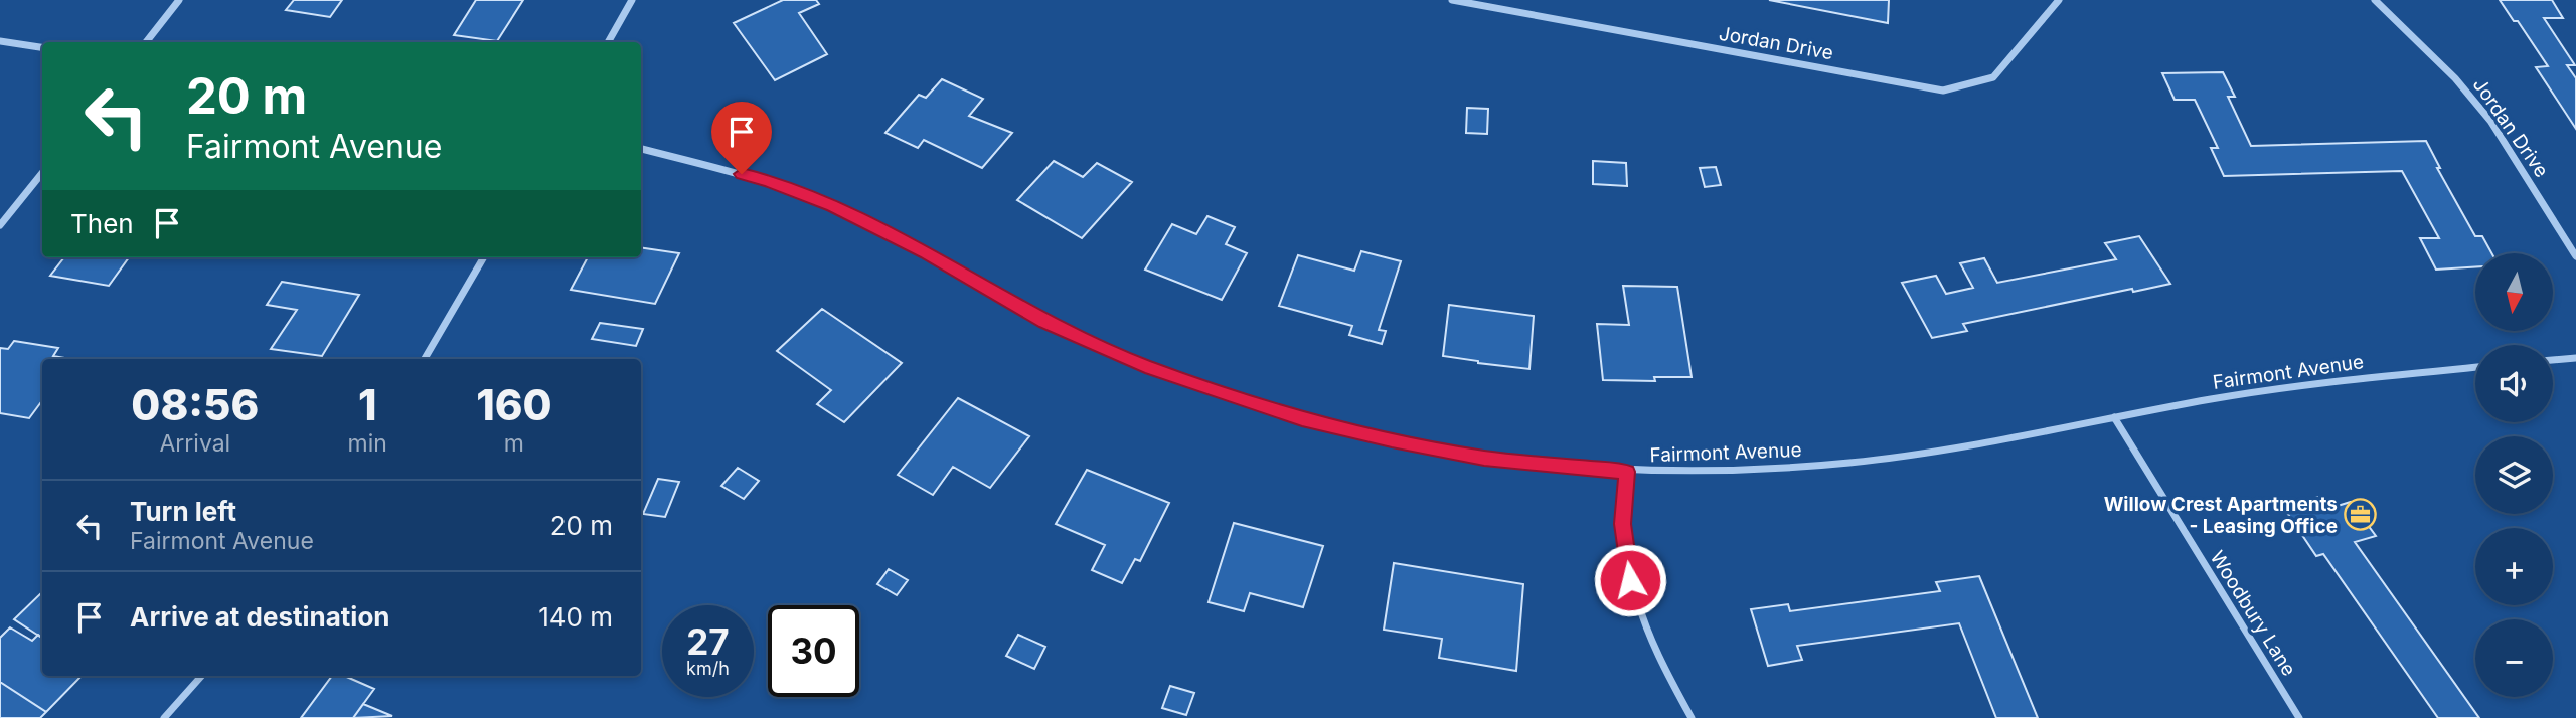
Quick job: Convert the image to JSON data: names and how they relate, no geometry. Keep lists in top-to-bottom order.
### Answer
{
  "streets": {
    "street": ["Jordan Drive", "Fairmont Avenue", "Woodbury Lane"]
  },
  "crossings": [
    ["Fairmont Avenue", "Woodbury Lane"]
  ],
  "places": {
    "office": ["Willow Crest Apartments - Leasing Office"]
  },
  "north": "bottom",
  "page": {
    "turn": ["20 m", "Fairmont Avenue"],
    "then": "Then",
    "map_buttons": ["+", "−"],
    "eta": [
      "08:56",
      "Arrival",
      "1",
      "min",
      "160",
      "m"
    ],
    "list": [
      {
        "name": "Turn left",
        "note": "Fairmont Avenue",
        "value": "20 m"
      },
      {
        "name": "Arrive at destination",
        "value": "140 m"
      }
    ],
    "speed": "27 km/h",
    "limit": "30"
  }
}
